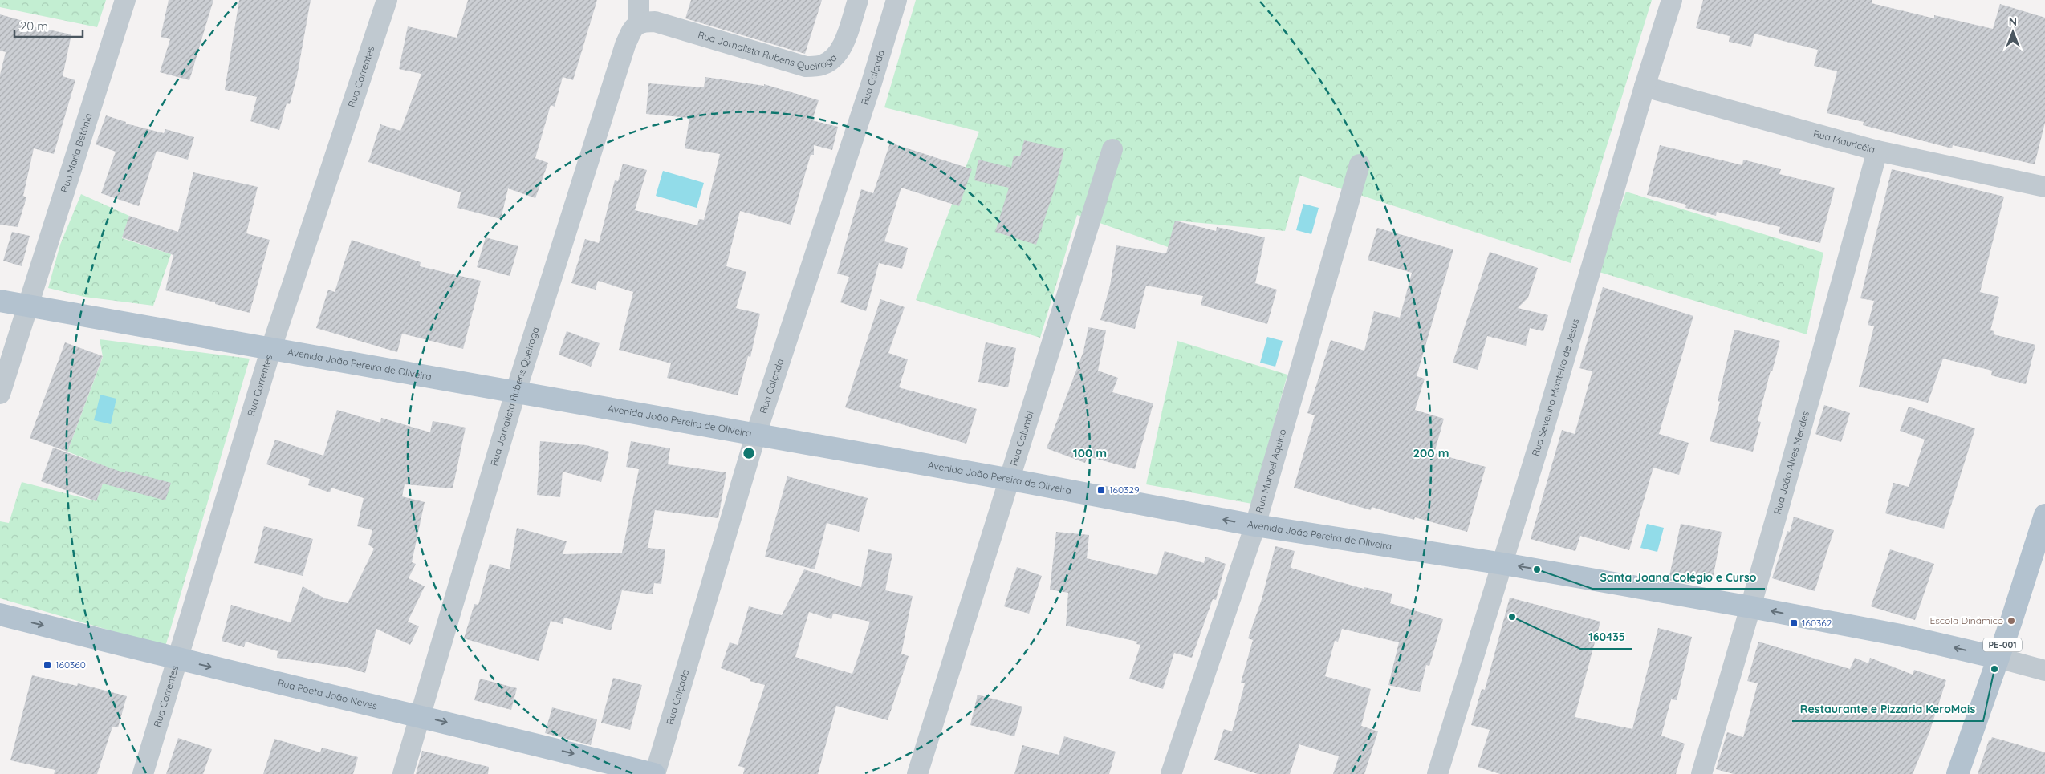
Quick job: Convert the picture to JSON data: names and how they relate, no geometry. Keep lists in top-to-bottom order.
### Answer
{
  "streets": {
    "main road": ["Avenida João Pereira de Oliveira", "PE-001", "Rua Poeta João Neves"],
    "street": [
      "Rua Jornalista Rubens Queiroga",
      "Rua Correntes",
      "Rua Calçada",
      "Rua Mauricéia",
      "Rua Maria Betânia",
      "Rua Severino Monteiro de Jesus",
      "Rua Calumbi",
      "Rua João Alves Mendes",
      "Rua Manoel Aquino"
    ]
  },
  "crossings": [
    ["Rua Jornalista Rubens Queiroga", "Avenida João Pereira de Oliveira"],
    ["Rua Jornalista Rubens Queiroga", "Rua Poeta João Neves"],
    ["Rua Correntes", "Avenida João Pereira de Oliveira"],
    ["Rua Correntes", "Rua Poeta João Neves"],
    ["Rua Calçada", "Avenida João Pereira de Oliveira"],
    ["Rua Calçada", "Rua Poeta João Neves"],
    ["Rua Mauricéia", "Rua Severino Monteiro de Jesus"],
    ["Rua Mauricéia", "Rua João Alves Mendes"],
    ["Rua Maria Betânia", "Avenida João Pereira de Oliveira"],
    ["Avenida João Pereira de Oliveira", "Rua Severino Monteiro de Jesus"],
    ["Avenida João Pereira de Oliveira", "Rua Calumbi"],
    ["Avenida João Pereira de Oliveira", "Rua João Alves Mendes"],
    ["Avenida João Pereira de Oliveira", "Rua Manoel Aquino"],
    ["Avenida João Pereira de Oliveira", "PE-001"]
  ],
  "one_way": ["Avenida João Pereira de Oliveira", "Rua Poeta João Neves"],
  "places": {
    "transit": ["160329", "160362", "160360"],
    "other": [
      "Santa Joana Colégio e Curso",
      "160435",
      "Escola Dinâmico",
      "Restaurante e Pizzaria KeroMais"
    ]
  },
  "scale_bar": "20 m",
  "north": "top",
  "rings": ["100 m", "200 m"]
}
